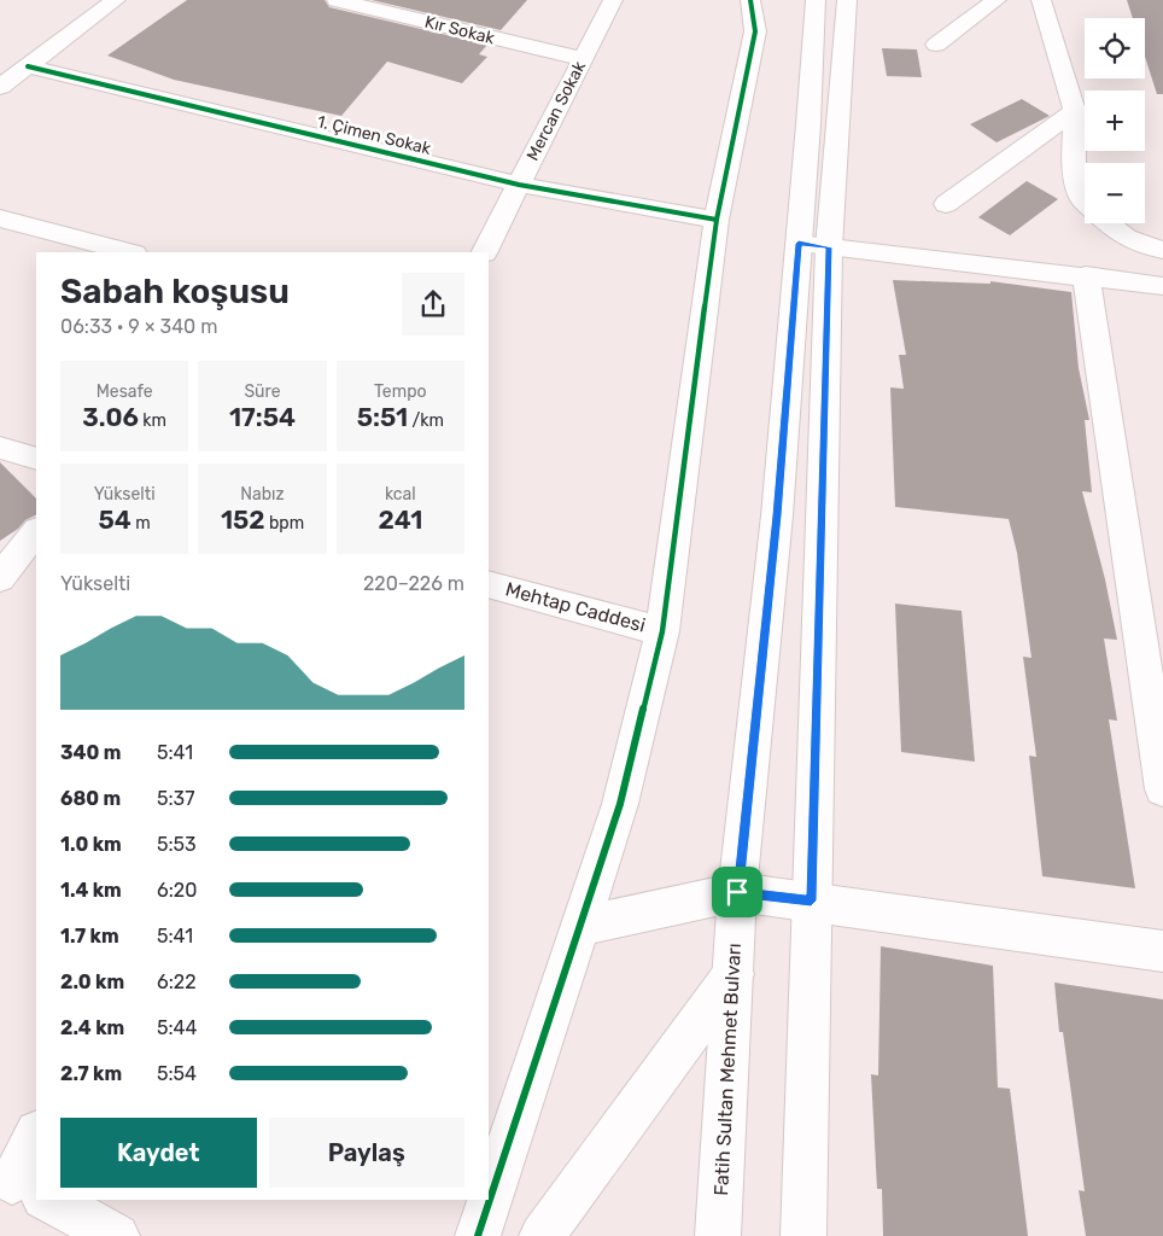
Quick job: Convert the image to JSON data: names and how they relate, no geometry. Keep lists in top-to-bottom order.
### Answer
{
  "streets": {
    "street": [
      "Kır Sokak",
      "Mercan Sokak",
      "1. Çimen Sokak",
      "Mehtap Caddesi",
      "Fatih Sultan Mehmet Bulvarı"
    ]
  },
  "crossings": [
    ["Kır Sokak", "Mercan Sokak"],
    ["Mercan Sokak", "1. Çimen Sokak"]
  ],
  "page": {
    "map_buttons": ["+", "−"],
    "heading": ["Sabah koşusu", "06:33 · 9 × 340 m"],
    "stats": [
      ["Mesafe", "3.06 km"],
      ["Süre", "17:54"],
      ["Tempo", "5:51 /km"],
      ["Yükselti", "54 m"],
      ["Nabız", "152 bpm"],
      ["kcal", "241"]
    ],
    "chart": ["Yükselti", "220–226 m"],
    "list": [
      {
        "name": "340 m",
        "note": "5:41"
      },
      {
        "name": "680 m",
        "note": "5:37"
      },
      {
        "name": "1.0 km",
        "note": "5:53"
      },
      {
        "name": "1.4 km",
        "note": "6:20"
      },
      {
        "name": "1.7 km",
        "note": "5:41"
      },
      {
        "name": "2.0 km",
        "note": "6:22"
      },
      {
        "name": "2.4 km",
        "note": "5:44"
      },
      {
        "name": "2.7 km",
        "note": "5:54"
      }
    ],
    "buttons": ["Kaydet", "Paylaş"]
  }
}
